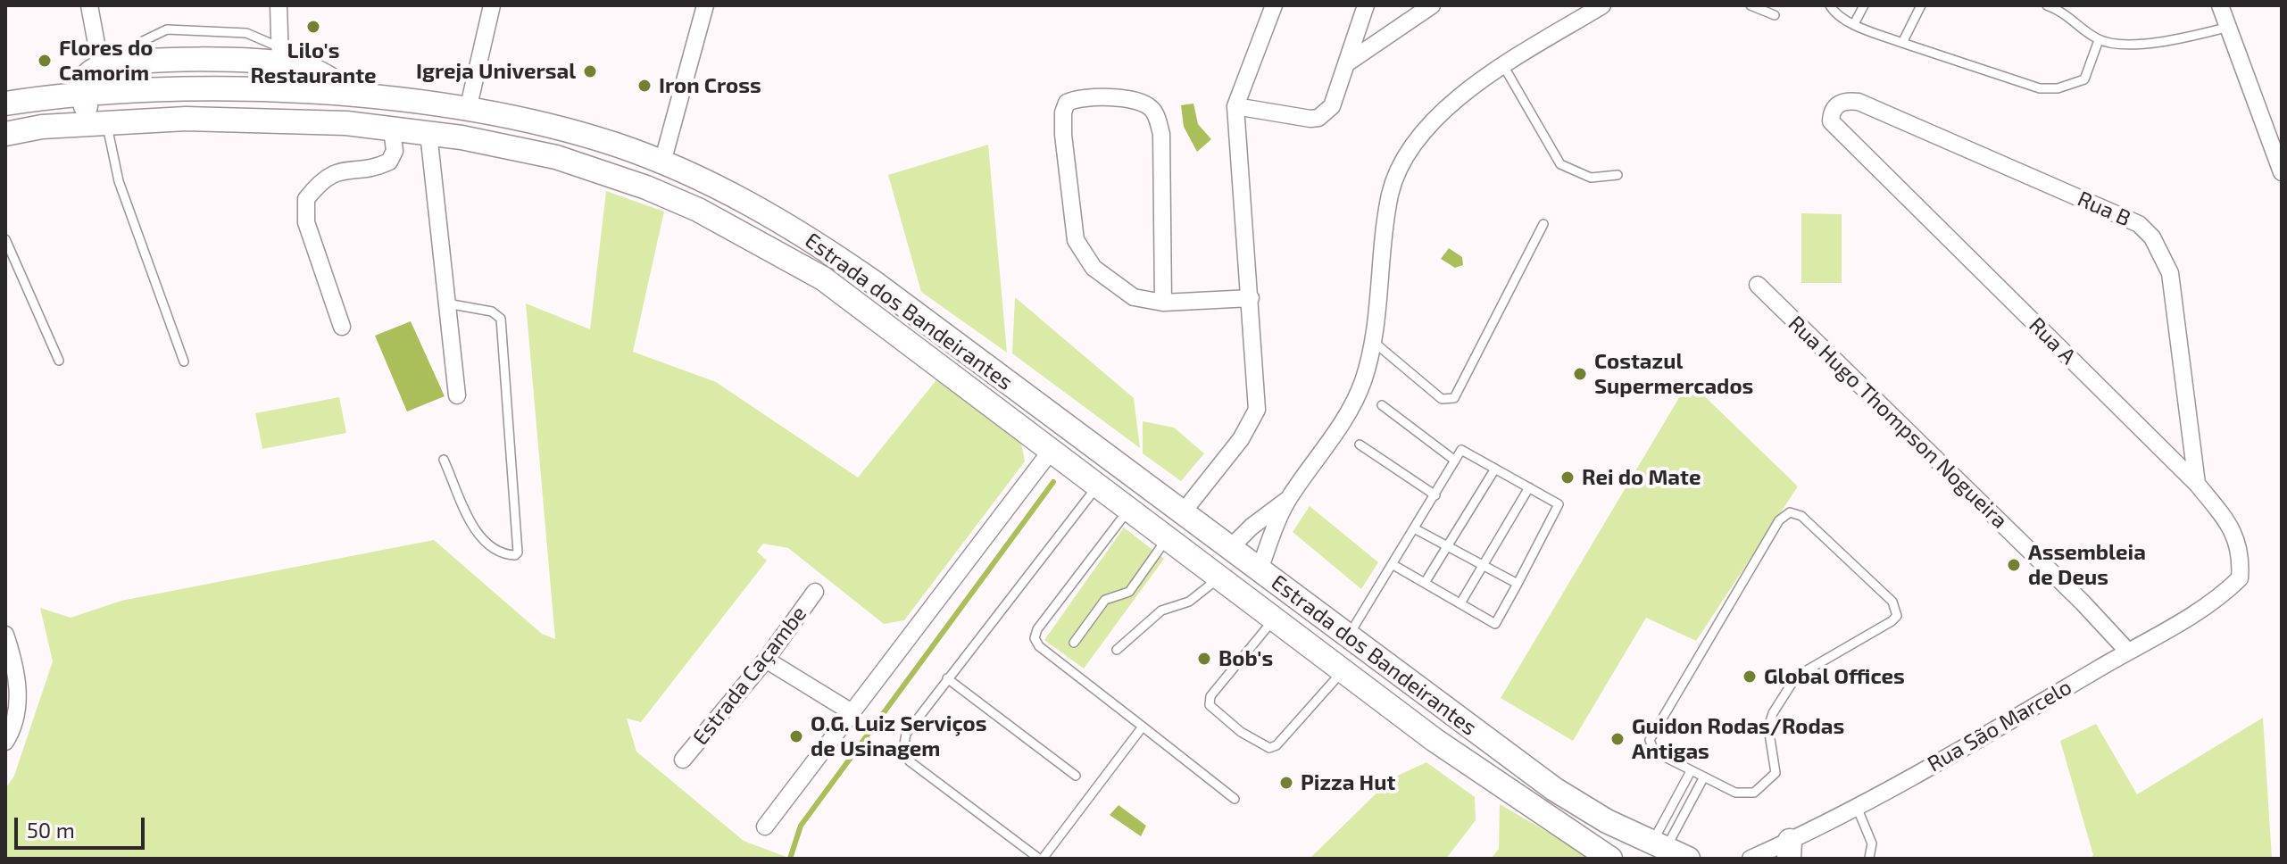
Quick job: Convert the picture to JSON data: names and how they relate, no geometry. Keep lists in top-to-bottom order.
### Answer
{
  "streets": {
    "main road": ["Estrada dos Bandeirantes"],
    "street": [
      "Rua B",
      "Rua A",
      "Rua Hugo Thompson Nogueira",
      "Estrada Caçambe",
      "Rua São Marcelo"
    ]
  },
  "crossings": [
    ["Rua B", "Rua A"],
    ["Rua A", "Rua São Marcelo"],
    ["Rua Hugo Thompson Nogueira", "Rua São Marcelo"]
  ],
  "places": [
    "Lilo's Restaurante",
    "Flores do Camorim",
    "Igreja Universal",
    "Iron Cross",
    "Costazul Supermercados",
    "Rei do Mate",
    "Assembleia de Deus",
    "Bob's",
    "Global Offices",
    "O.G. Luiz Serviços de Usinagem",
    "Guidon Rodas/Rodas Antigas",
    "Pizza Hut"
  ],
  "scale_bar": "50 m"
}
